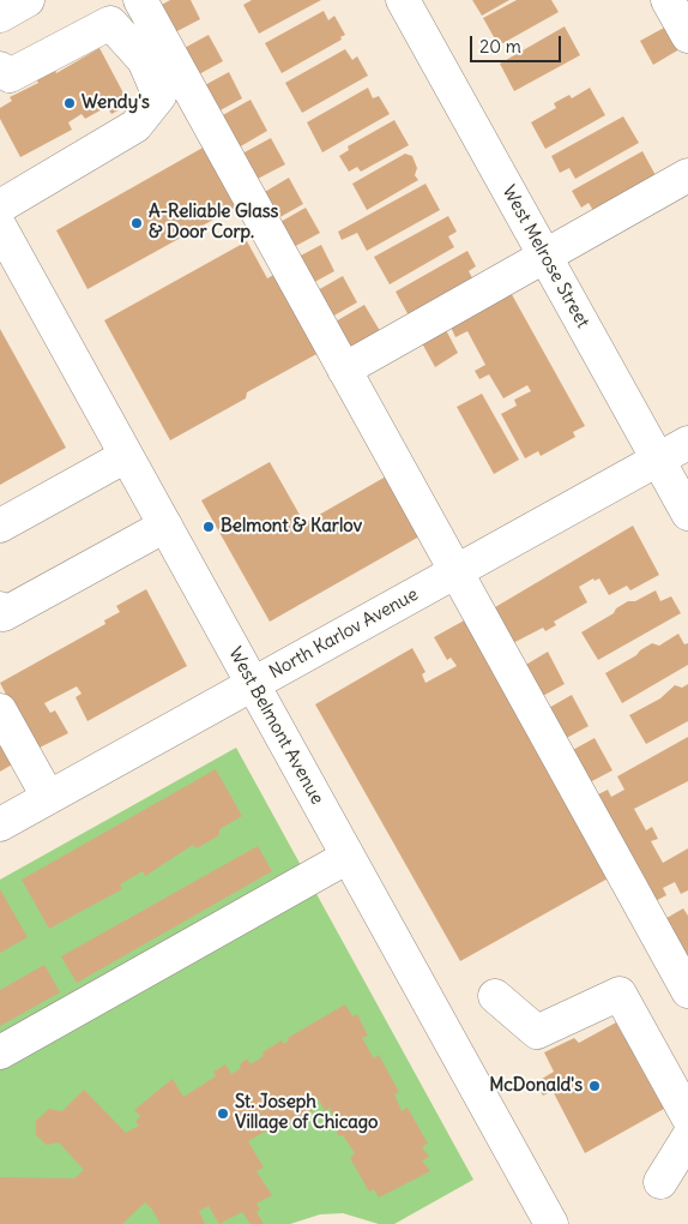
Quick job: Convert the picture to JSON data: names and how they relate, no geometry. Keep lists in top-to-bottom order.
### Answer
{
  "streets": {
    "street": ["West Melrose Street", "North Karlov Avenue", "West Belmont Avenue"]
  },
  "crossings": [
    ["West Melrose Street", "North Karlov Avenue"],
    ["North Karlov Avenue", "West Belmont Avenue"]
  ],
  "places": [
    "Wendy's",
    "A-Reliable Glass & Door Corp.",
    "Belmont & Karlov",
    "McDonald's",
    "St. Joseph Village of Chicago"
  ],
  "scale_bar": "20 m"
}
